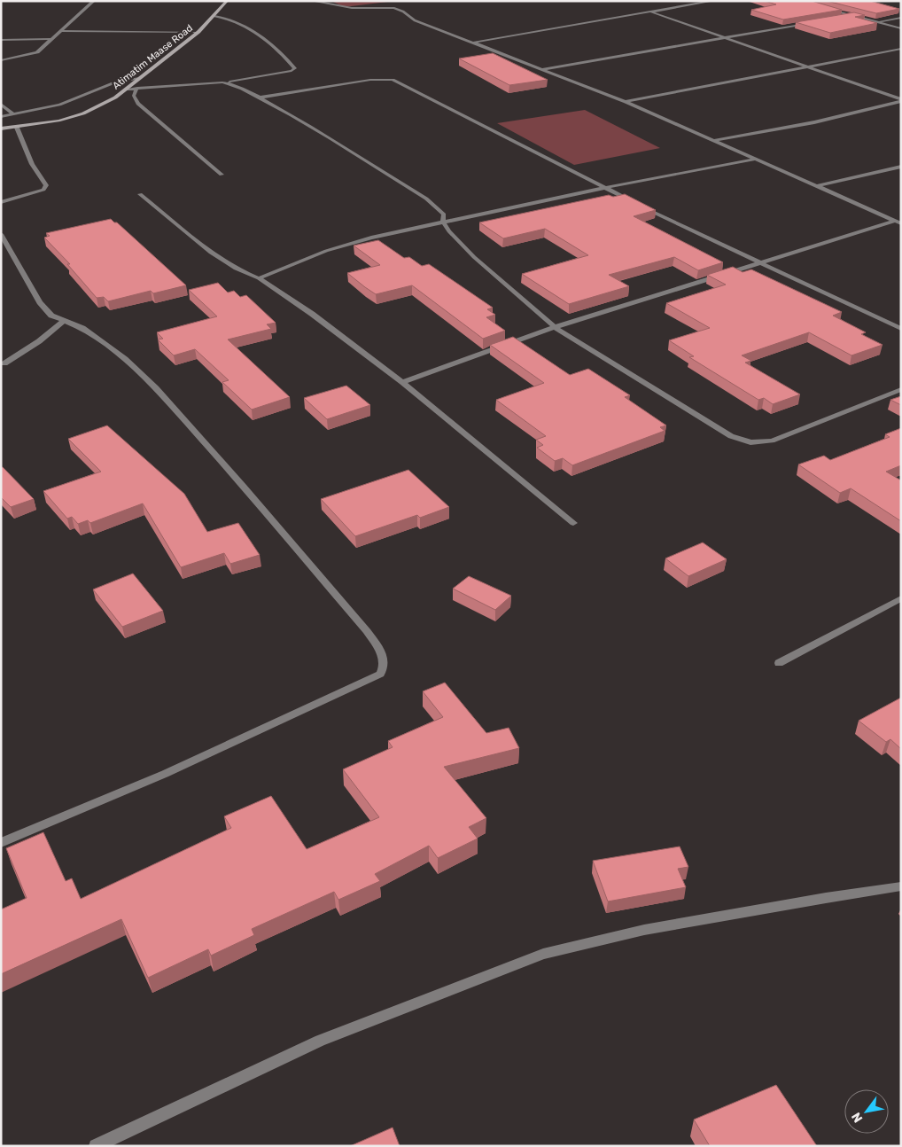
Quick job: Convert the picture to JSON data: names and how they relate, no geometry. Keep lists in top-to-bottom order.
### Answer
{
  "streets": {
    "main road": ["Atimatim Maase Road"]
  },
  "north": "bottom left"
}
